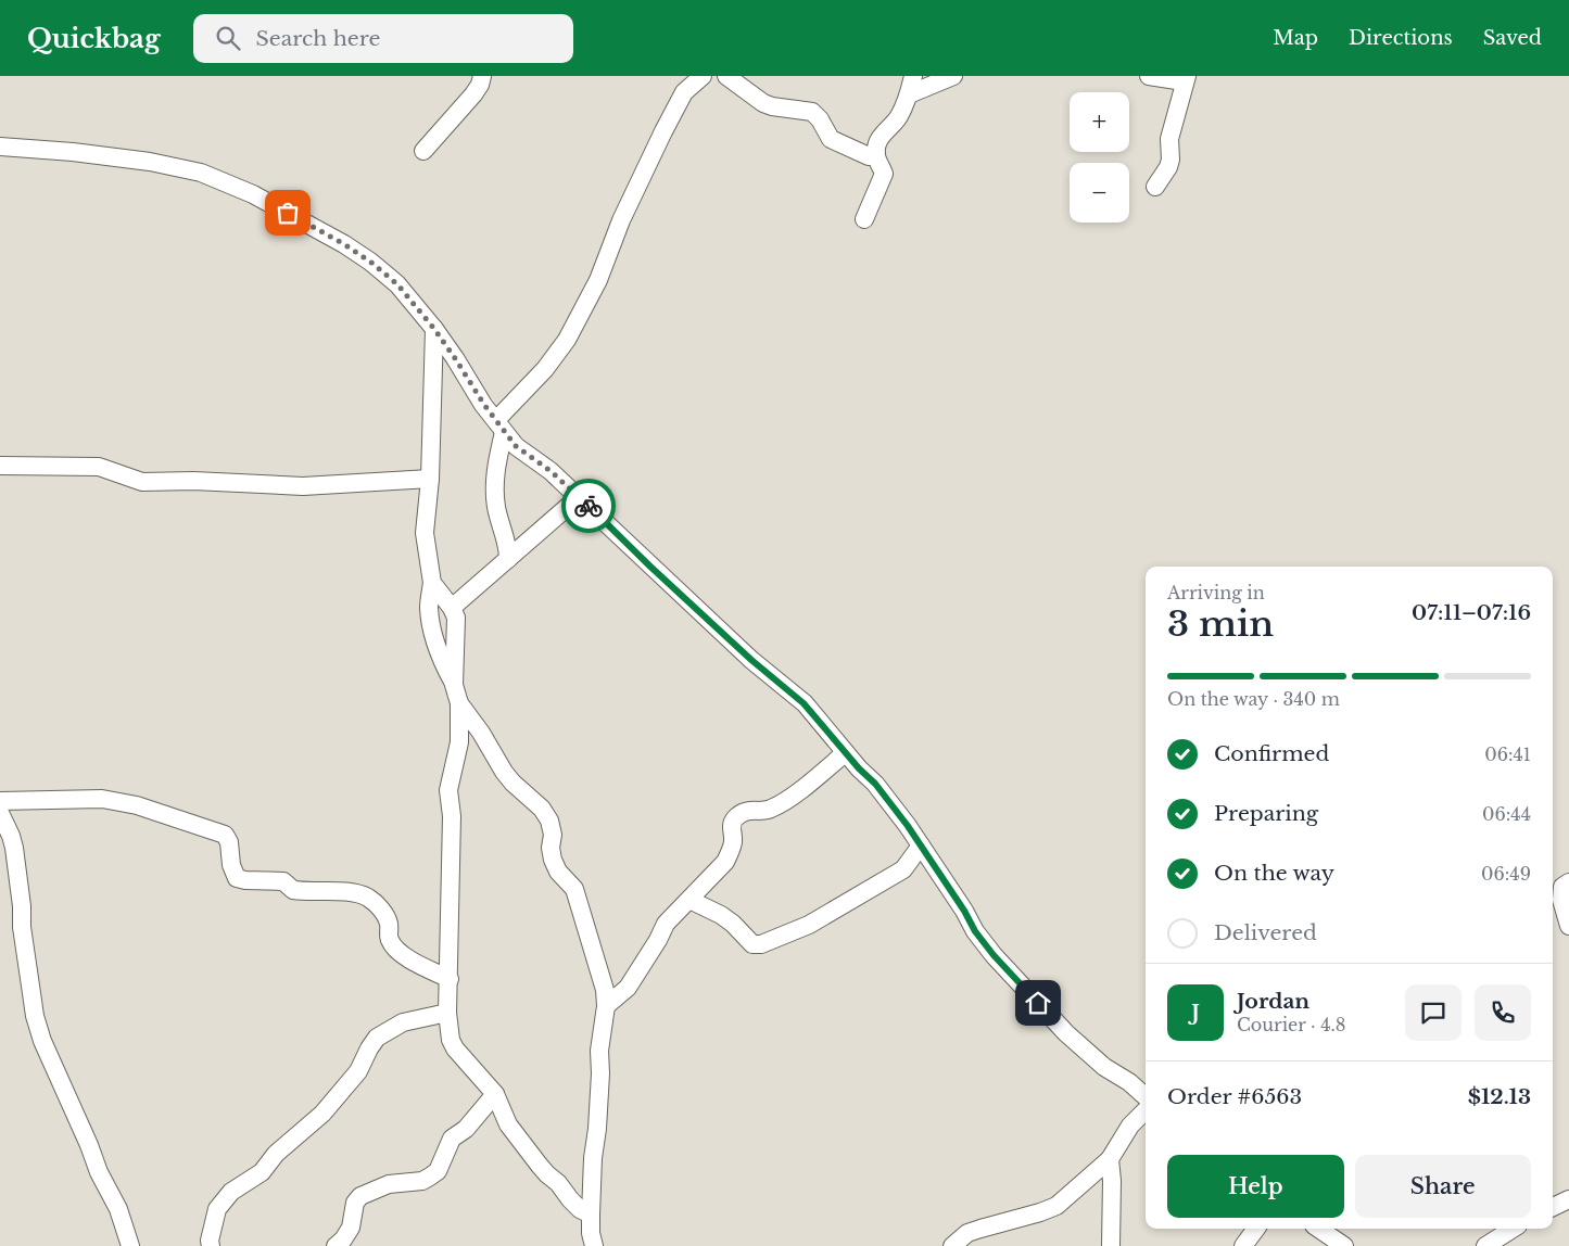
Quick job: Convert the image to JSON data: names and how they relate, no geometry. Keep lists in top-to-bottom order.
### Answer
{
  "page": {
    "header": "Quickbag",
    "search": "Search here",
    "nav": ["Map", "Directions", "Saved"],
    "map_buttons": ["+", "−"],
    "heading": ["3 min", "Arriving in", "07:11–07:16"],
    "panel": [
      "Jordan",
      "Courier · 4.8",
      "Order #6563",
      "$12.13"
    ],
    "bar": "On the way · 340 m",
    "list": [
      ["Confirmed", "06:41"],
      ["Preparing", "06:44"],
      ["On the way", "06:49"],
      "Delivered"
    ],
    "round": "J",
    "buttons": ["Help", "Share"]
  }
}
